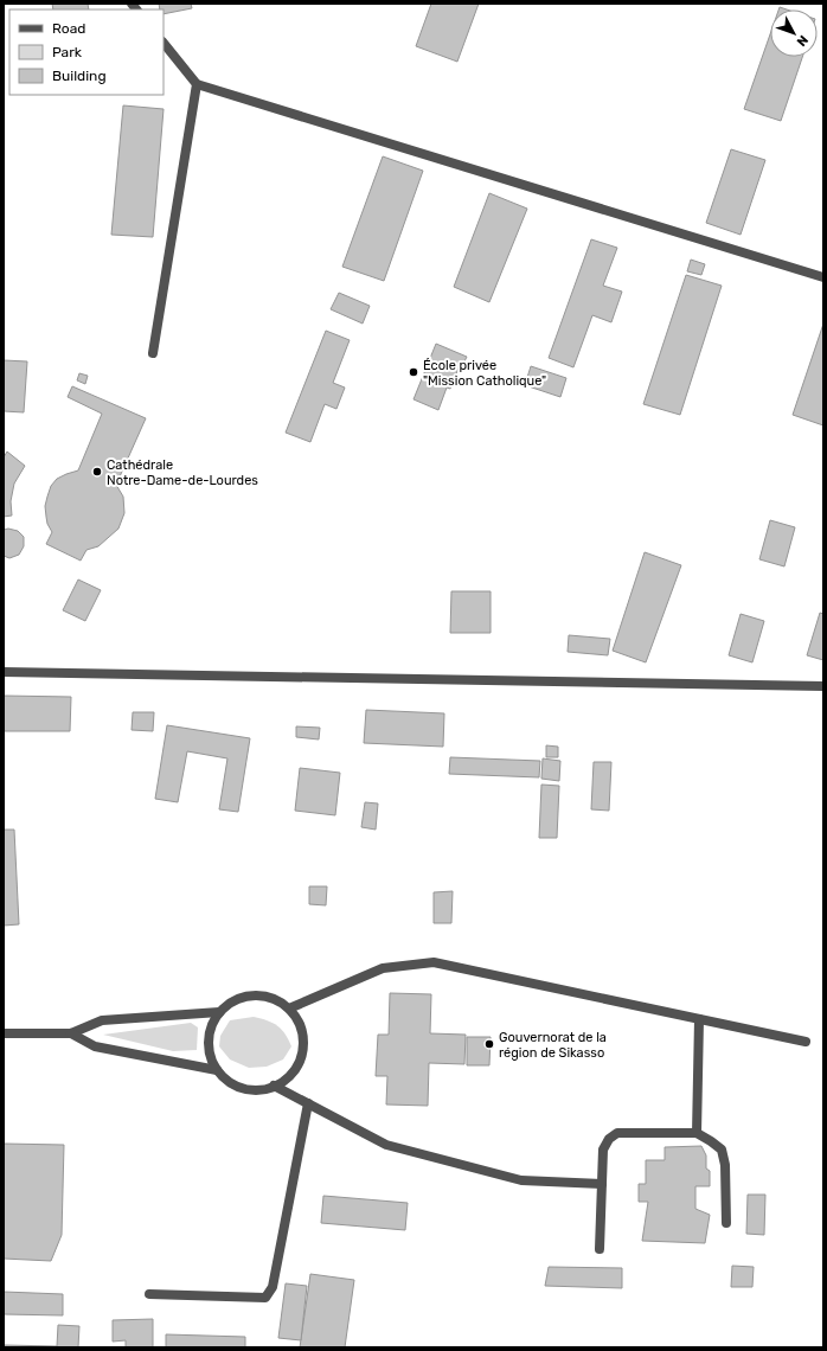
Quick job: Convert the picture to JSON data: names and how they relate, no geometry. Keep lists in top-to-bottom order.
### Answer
{
  "places": ["École privée \"Mission Catholique\"", "Cathédrale Notre-Dame-de-Lourdes", "Gouvernorat de la région de Sikasso"],
  "legend": ["Road", "Park", "Building"],
  "north": "bottom right"
}
